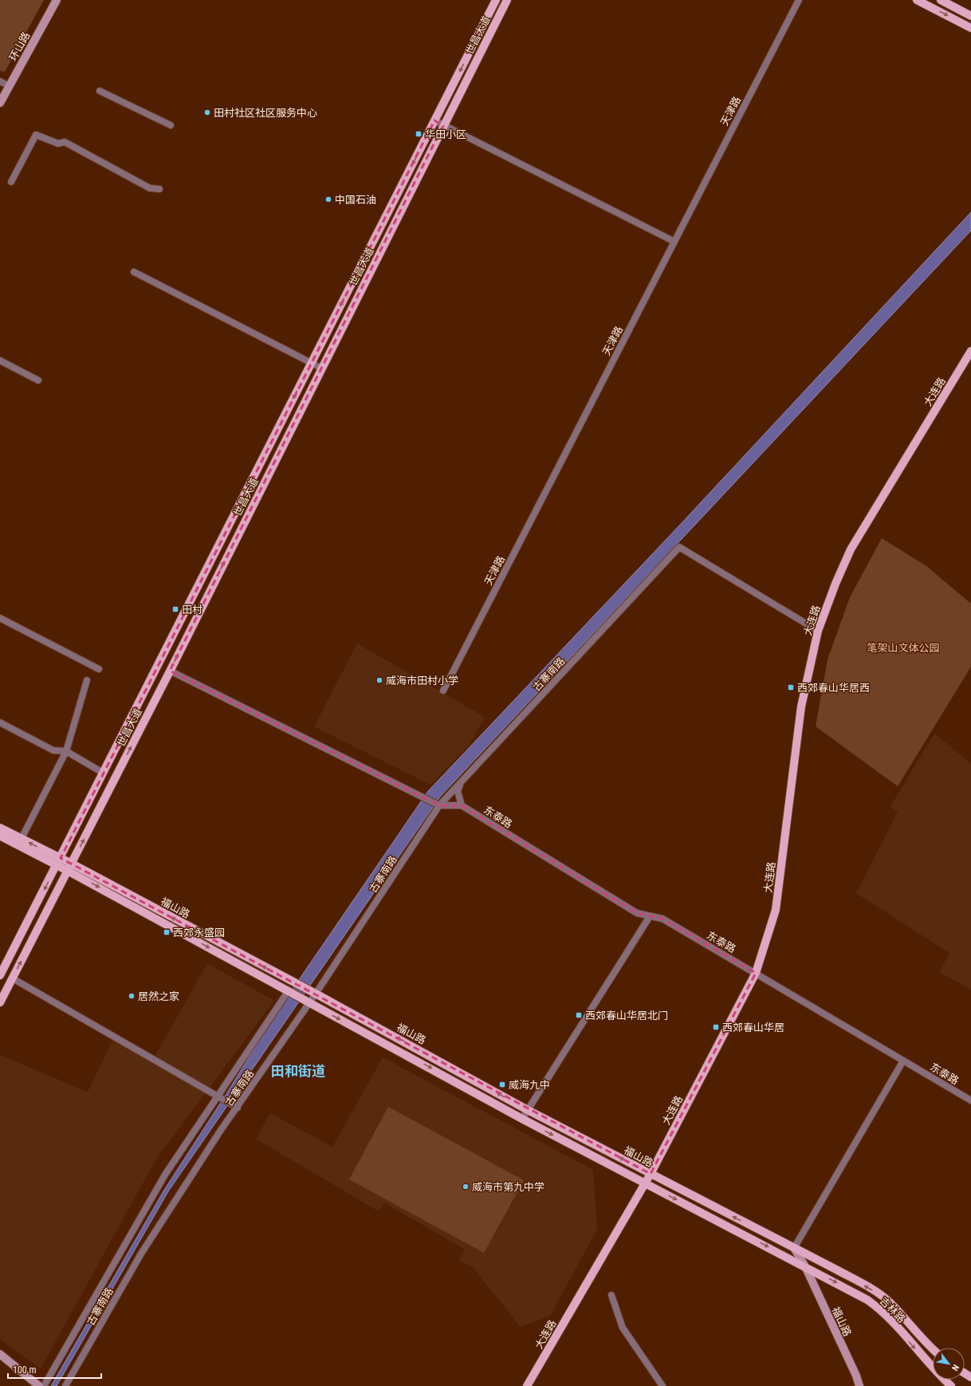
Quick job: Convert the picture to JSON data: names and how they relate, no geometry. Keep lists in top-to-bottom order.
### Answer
{
  "streets": {
    "main road": [
      "世昌大道",
      "环山路",
      "大连路",
      "福山路",
      "吉林路"
    ],
    "street": ["天津路", "古寨南路", "东泰路"]
  },
  "crossings": [
    ["世昌大道", "福山路"],
    ["大连路", "古寨南路"],
    ["大连路", "东泰路"],
    ["大连路", "福山路"],
    ["古寨南路", "福山路"],
    ["福山路", "吉林路"]
  ],
  "districts": ["田和街道"],
  "parks": ["笔架山文体公园"],
  "places": {
    "other": [
      "田村社区社区服务中心",
      "中国石油",
      "威海市田村小学",
      "居然之家",
      "威海市第九中学"
    ],
    "transit": [
      "华田小区",
      "田村",
      "西郊春山华居西",
      "西郊永盛园",
      "西郊春山华居北门",
      "西郊春山华居",
      "威海九中"
    ]
  },
  "scale_bar": "100 m",
  "north": "bottom right"
}
